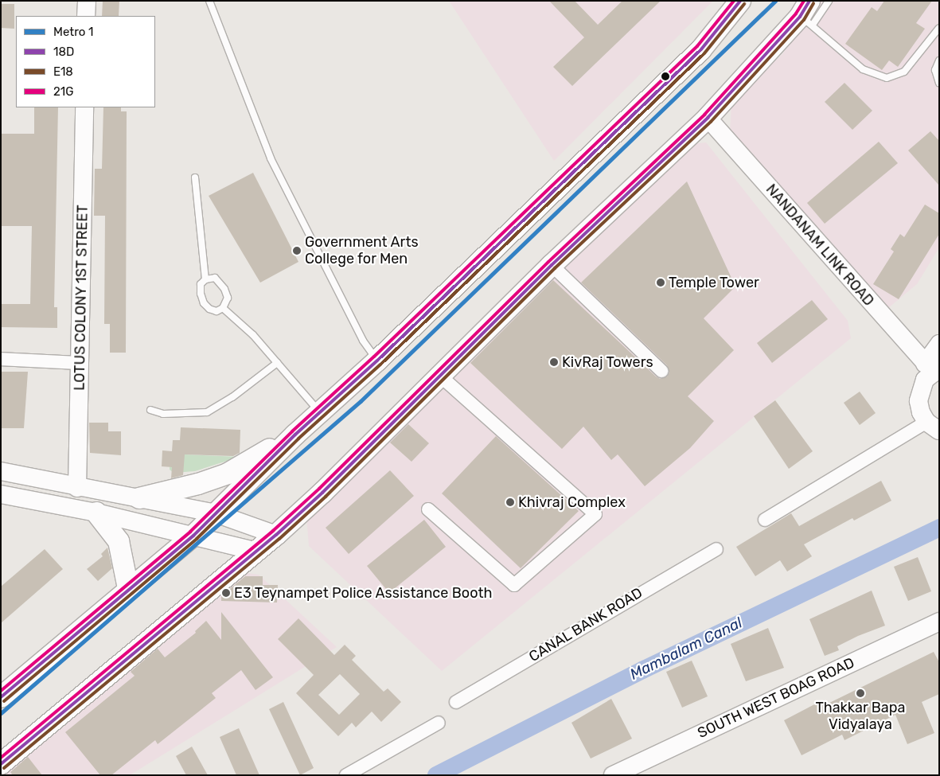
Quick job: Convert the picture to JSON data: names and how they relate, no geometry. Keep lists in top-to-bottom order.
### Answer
{
  "streets": {
    "street": [
      "NANDANAM LINK ROAD",
      "LOTUS COLONY 1ST STREET",
      "CANAL BANK ROAD",
      "SOUTH WEST BOAG ROAD"
    ]
  },
  "water": ["Mambalam Canal"],
  "places": [
    "Government Arts College for Men",
    "Temple Tower",
    "KivRaj Towers",
    "Khivraj Complex",
    "E3 Teynampet Police Assistance Booth",
    "Thakkar Bapa Vidyalaya"
  ],
  "lines": [
    "metro line 1",
    "transit line 18D",
    "transit line 21G",
    "transit line E18"
  ],
  "legend": [
    "Metro 1",
    "18D",
    "E18",
    "21G"
  ]
}
